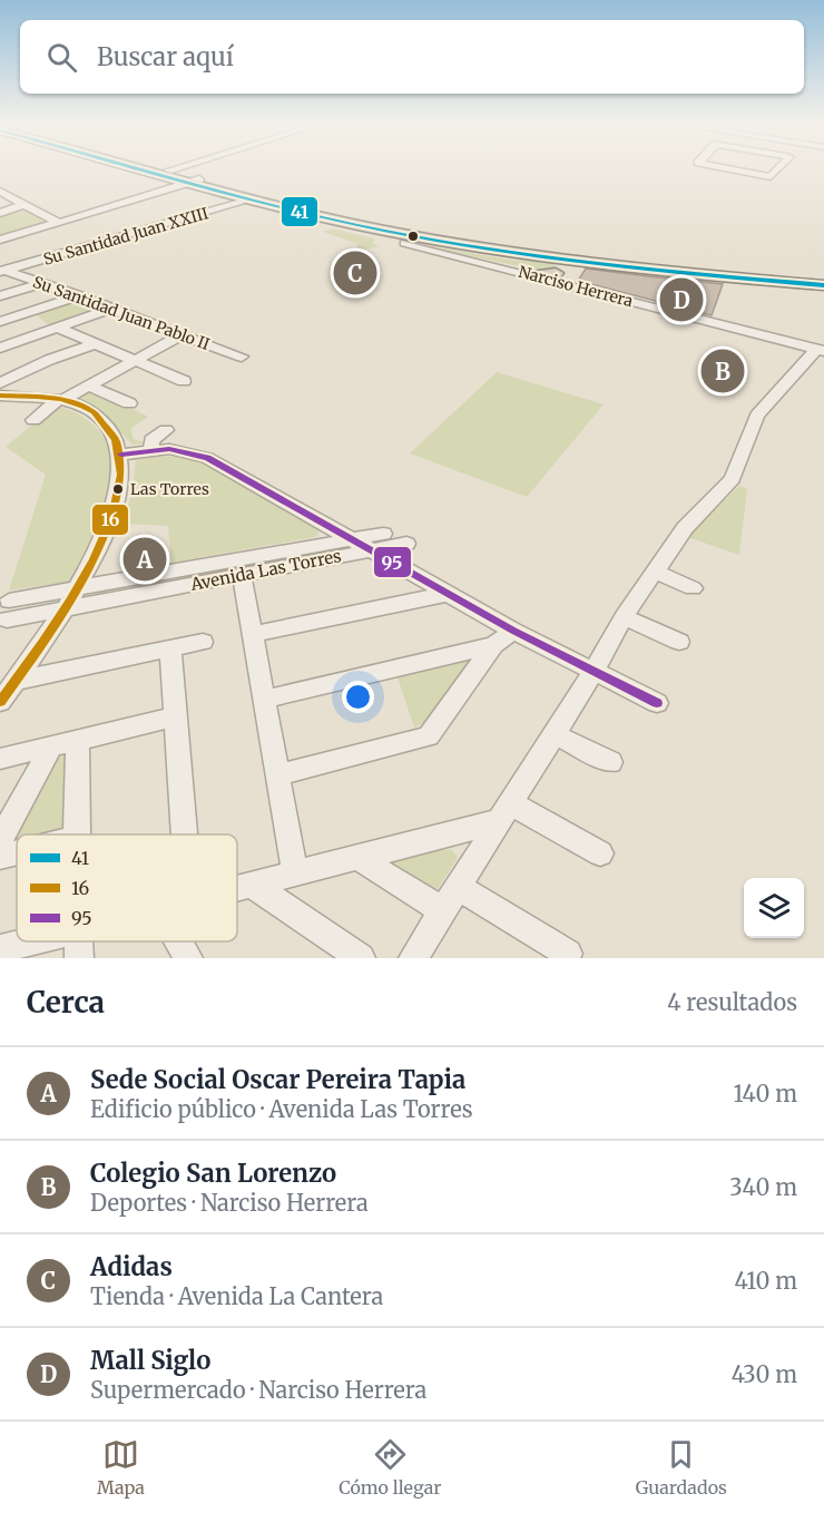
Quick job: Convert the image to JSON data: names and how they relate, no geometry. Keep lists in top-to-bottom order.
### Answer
{
  "streets": {
    "street": [
      "Su Santidad Juan XXIII",
      "Narciso Herrera",
      "Su Santidad Juan Pablo II",
      "Avenida Las Torres"
    ]
  },
  "crossings": [
    ["Su Santidad Juan XXIII", "Su Santidad Juan Pablo II"]
  ],
  "places": ["Las Torres"],
  "lines": ["transit line 41", "transit line 16", "transit line 95"],
  "legend": ["41", "16", "95"],
  "page": {
    "search": "Buscar aquí",
    "pins": [
      "C",
      "D",
      "B",
      "A"
    ],
    "heading": ["Cerca", "4 resultados"],
    "list": [
      {
        "mark": "A",
        "name": "Sede Social Oscar Pereira Tapia",
        "note": "Edificio público · Avenida Las Torres",
        "value": "140 m"
      },
      {
        "mark": "B",
        "name": "Colegio San Lorenzo",
        "note": "Deportes · Narciso Herrera",
        "value": "340 m"
      },
      {
        "mark": "C",
        "name": "Adidas",
        "note": "Tienda · Avenida La Cantera",
        "value": "410 m"
      },
      {
        "mark": "D",
        "name": "Mall Siglo",
        "note": "Supermercado · Narciso Herrera",
        "value": "430 m"
      }
    ],
    "nav": ["Mapa", "Cómo llegar", "Guardados"]
  }
}
